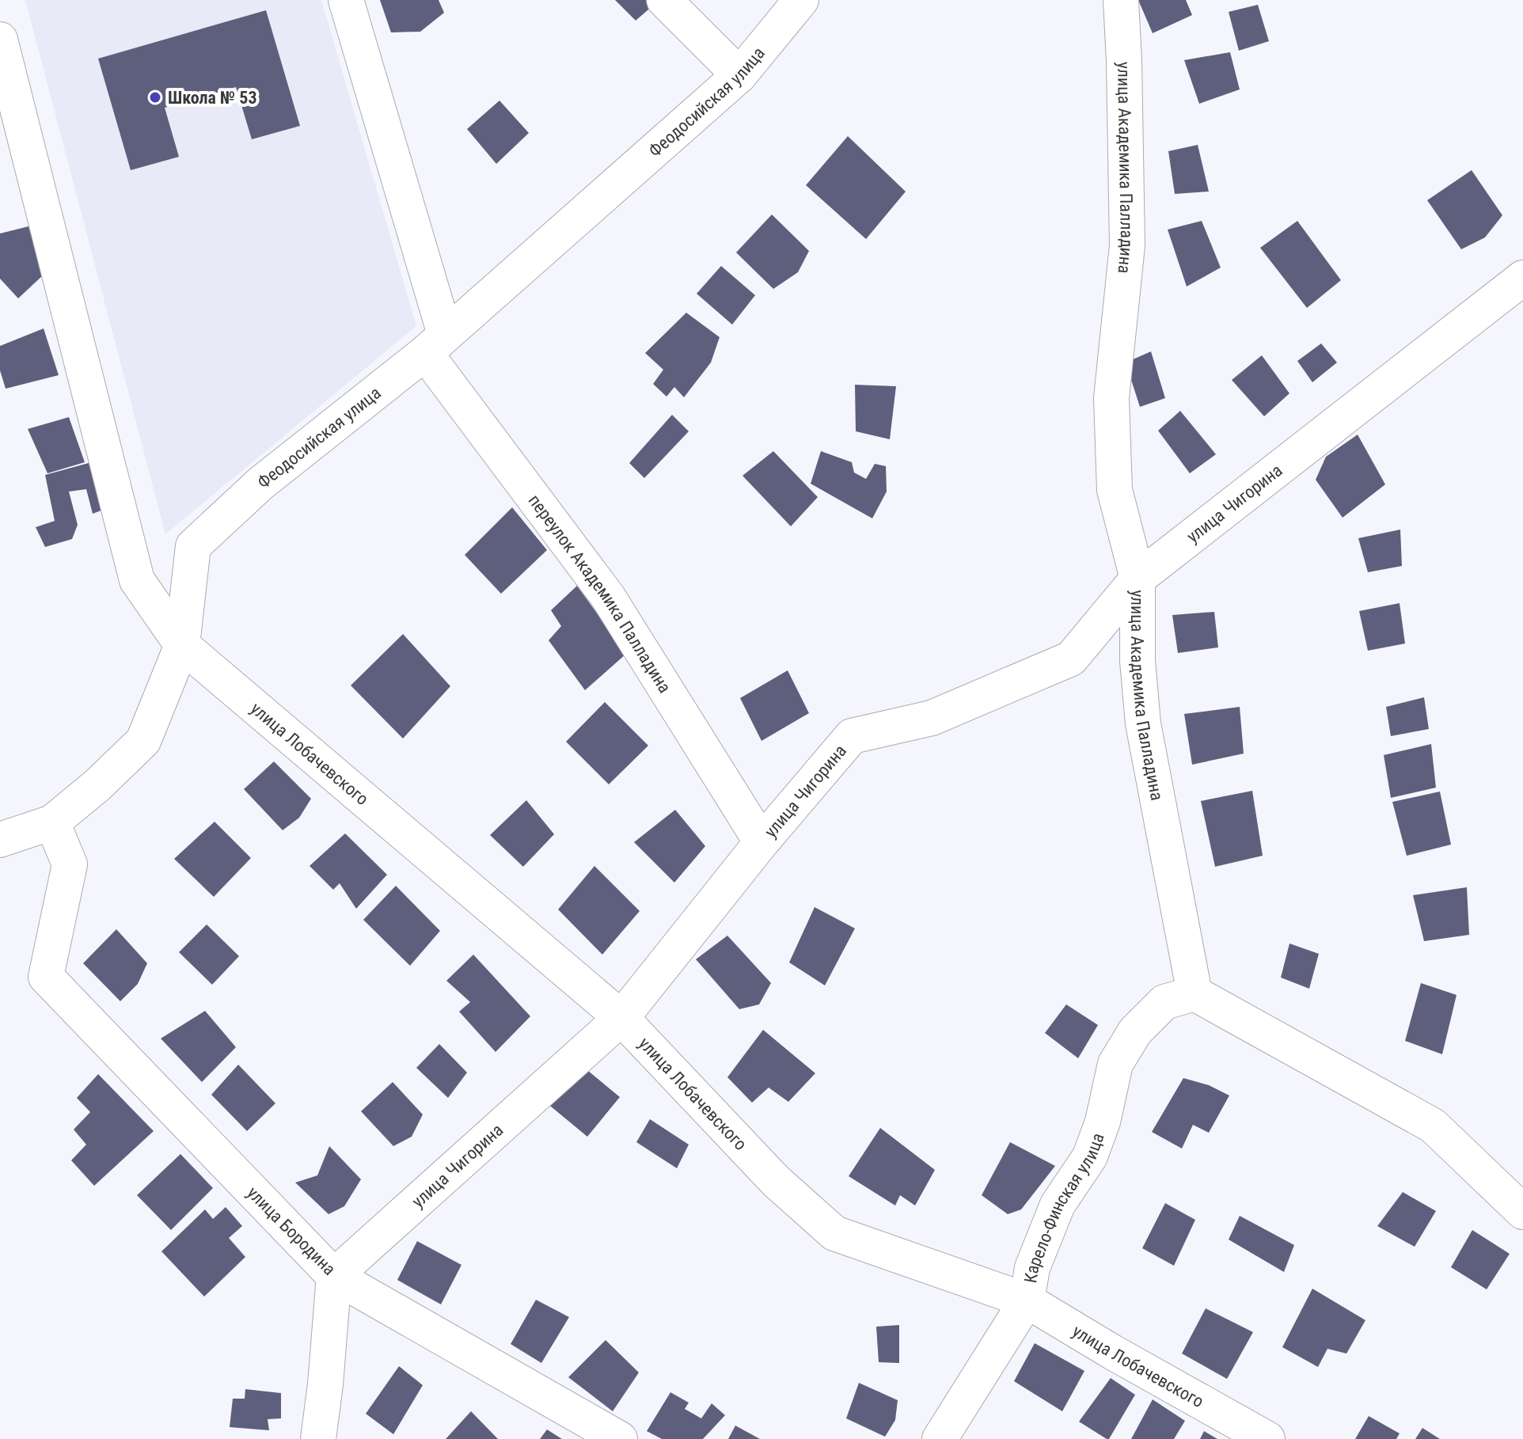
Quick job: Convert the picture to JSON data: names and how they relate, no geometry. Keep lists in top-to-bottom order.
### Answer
{
  "streets": {
    "street": [
      "Феодосийская улица",
      "улица Академика Палладина",
      "улица Чигорина",
      "переулок Академика Палладина",
      "улица Лобачевского",
      "Карело-Финская улица",
      "улица Бородина"
    ]
  },
  "crossings": [
    ["Феодосийская улица", "переулок Академика Палладина"],
    ["Феодосийская улица", "улица Лобачевского"],
    ["Феодосийская улица", "улица Бородина"],
    ["улица Академика Палладина", "улица Чигорина"],
    ["улица Академика Палладина", "Карело-Финская улица"],
    ["улица Чигорина", "переулок Академика Палладина"],
    ["улица Чигорина", "улица Лобачевского"],
    ["улица Чигорина", "улица Бородина"],
    ["улица Лобачевского", "Карело-Финская улица"]
  ],
  "places": ["Школа № 53"]
}
